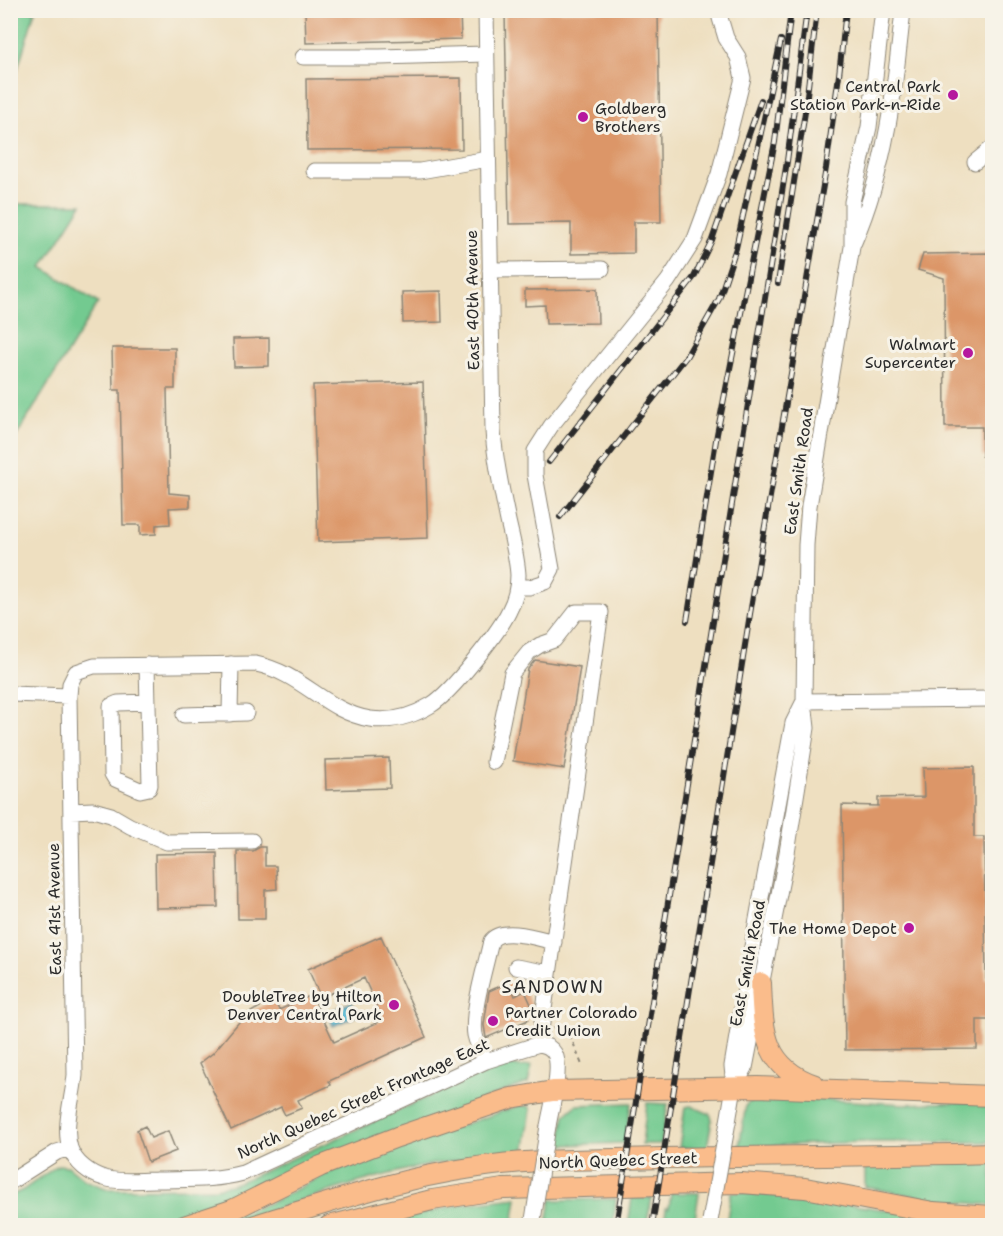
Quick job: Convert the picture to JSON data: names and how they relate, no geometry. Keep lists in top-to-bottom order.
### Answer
{
  "streets": {
    "main road": ["North Quebec Street"],
    "street": [
      "East 40th Avenue",
      "East Smith Road",
      "East 41st Avenue",
      "North Quebec Street Frontage East"
    ]
  },
  "crossings": [
    ["East 41st Avenue", "North Quebec Street Frontage East"]
  ],
  "districts": ["SANDOWN"],
  "places": [
    "Central Park Station Park-n-Ride",
    "Goldberg Brothers",
    "Walmart Supercenter",
    "The Home Depot",
    "DoubleTree by Hilton Denver Central Park",
    "Partner Colorado Credit Union"
  ]
}
